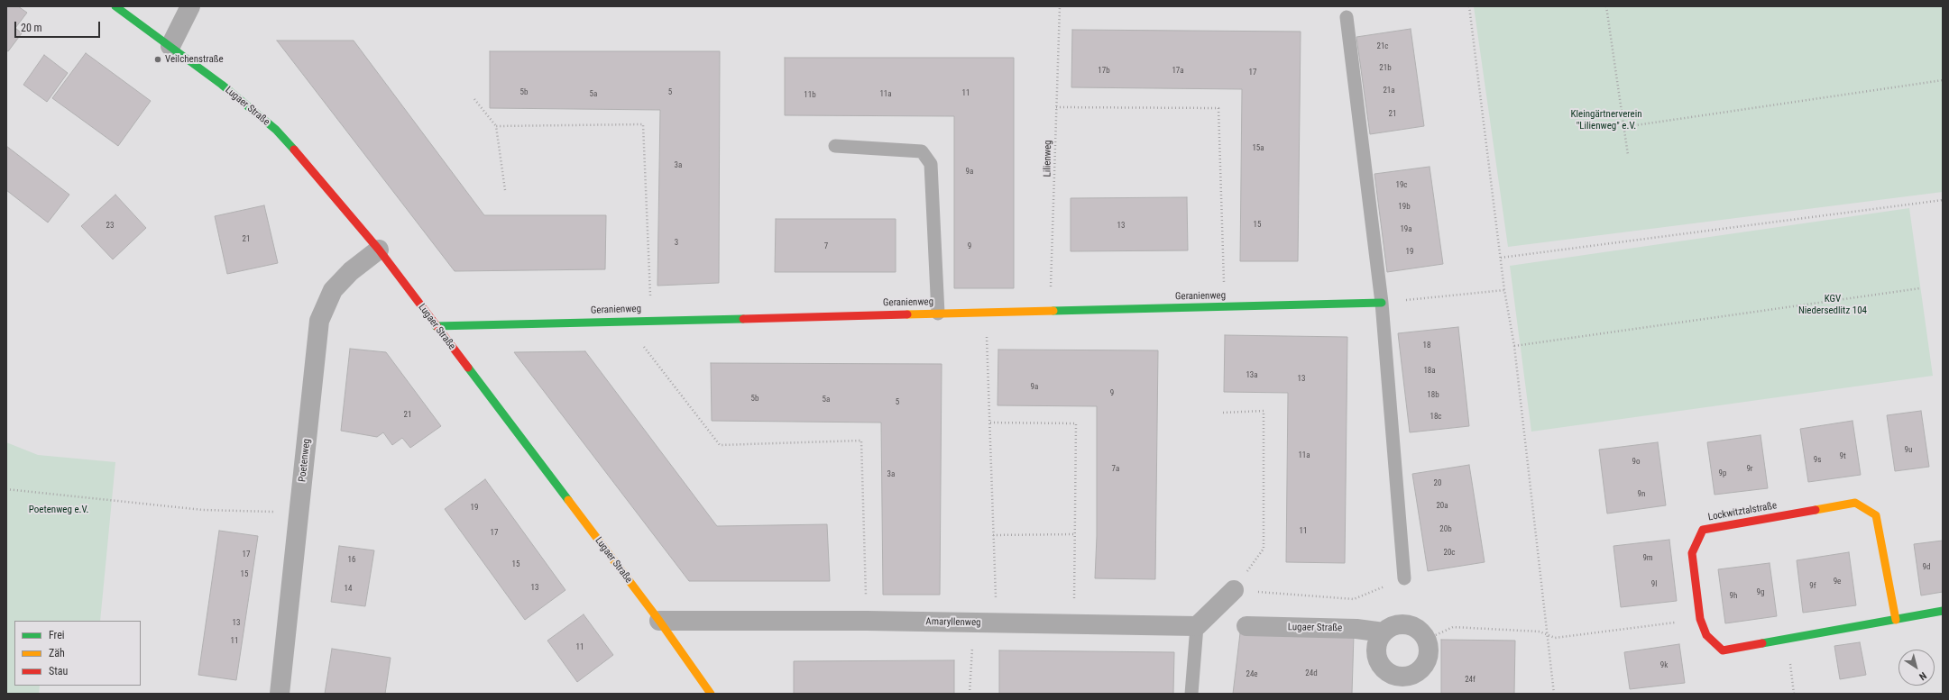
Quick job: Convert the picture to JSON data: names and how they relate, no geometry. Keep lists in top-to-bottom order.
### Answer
{
  "streets": {
    "street": [
      "Lugaer Straße",
      "Geranienweg",
      "Poetenweg",
      "Lockwitztalstraße",
      "Amaryllenweg"
    ],
    "path": ["Lilienweg"]
  },
  "crossings": [
    ["Lugaer Straße", "Geranienweg"],
    ["Lugaer Straße", "Poetenweg"],
    ["Lugaer Straße", "Amaryllenweg"],
    ["Lilienweg", "Geranienweg"]
  ],
  "parks": ["Kleingärtnerverein \"Lilienweg\" e.V.", "KGV Niedersedlitz 104", "Poetenweg e.V."],
  "places": ["Veilchenstraße"],
  "house_numbers": [
    "21c",
    "21b",
    "17b",
    "17a",
    "17",
    "21a",
    "5b",
    "5",
    "11",
    "5a",
    "11a",
    "11b",
    "21",
    "15a",
    "3a",
    "9a",
    "19c",
    "19b",
    "15",
    "23",
    "13",
    "19a",
    "21",
    "3",
    "7",
    "9",
    "19",
    "18",
    "18a",
    "13a",
    "13",
    "9a",
    "9",
    "18b",
    "5b",
    "5a",
    "5",
    "21",
    "18c",
    "9u",
    "11a",
    "9t",
    "9s",
    "9o",
    "7a",
    "9r",
    "9p",
    "3a",
    "20",
    "9n",
    "20a",
    "19",
    "20b",
    "11",
    "17",
    "20c",
    "17",
    "9m",
    "16",
    "15",
    "9d",
    "15",
    "9e",
    "9l",
    "9f",
    "13",
    "14",
    "9g",
    "9h",
    "13",
    "11",
    "11",
    "9k",
    "24d",
    "24e",
    "24f"
  ],
  "legend": ["Frei", "Zäh", "Stau"],
  "scale_bar": "20 m",
  "north": "bottom right"
}
